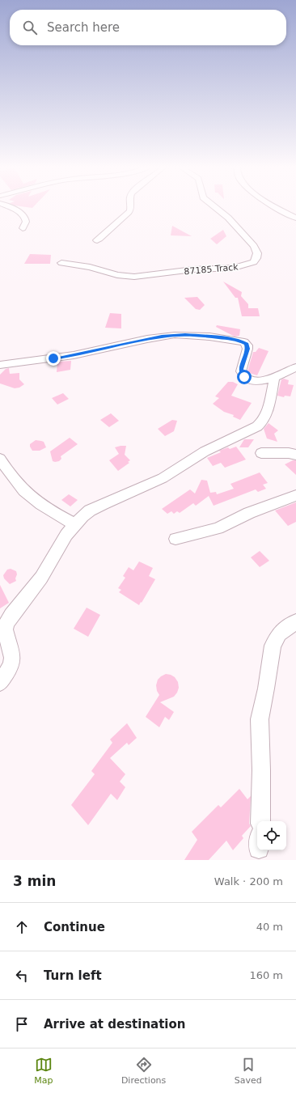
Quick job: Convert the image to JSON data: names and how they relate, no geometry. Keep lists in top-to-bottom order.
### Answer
{
  "streets": {
    "street": ["87185 Track"]
  },
  "page": {
    "search": "Search here",
    "heading": ["3 min", "Walk · 200 m"],
    "list": [
      ["Continue", "40 m"],
      ["Turn left", "160 m"],
      "Arrive at destination"
    ],
    "nav": ["Map", "Directions", "Saved"]
  }
}
